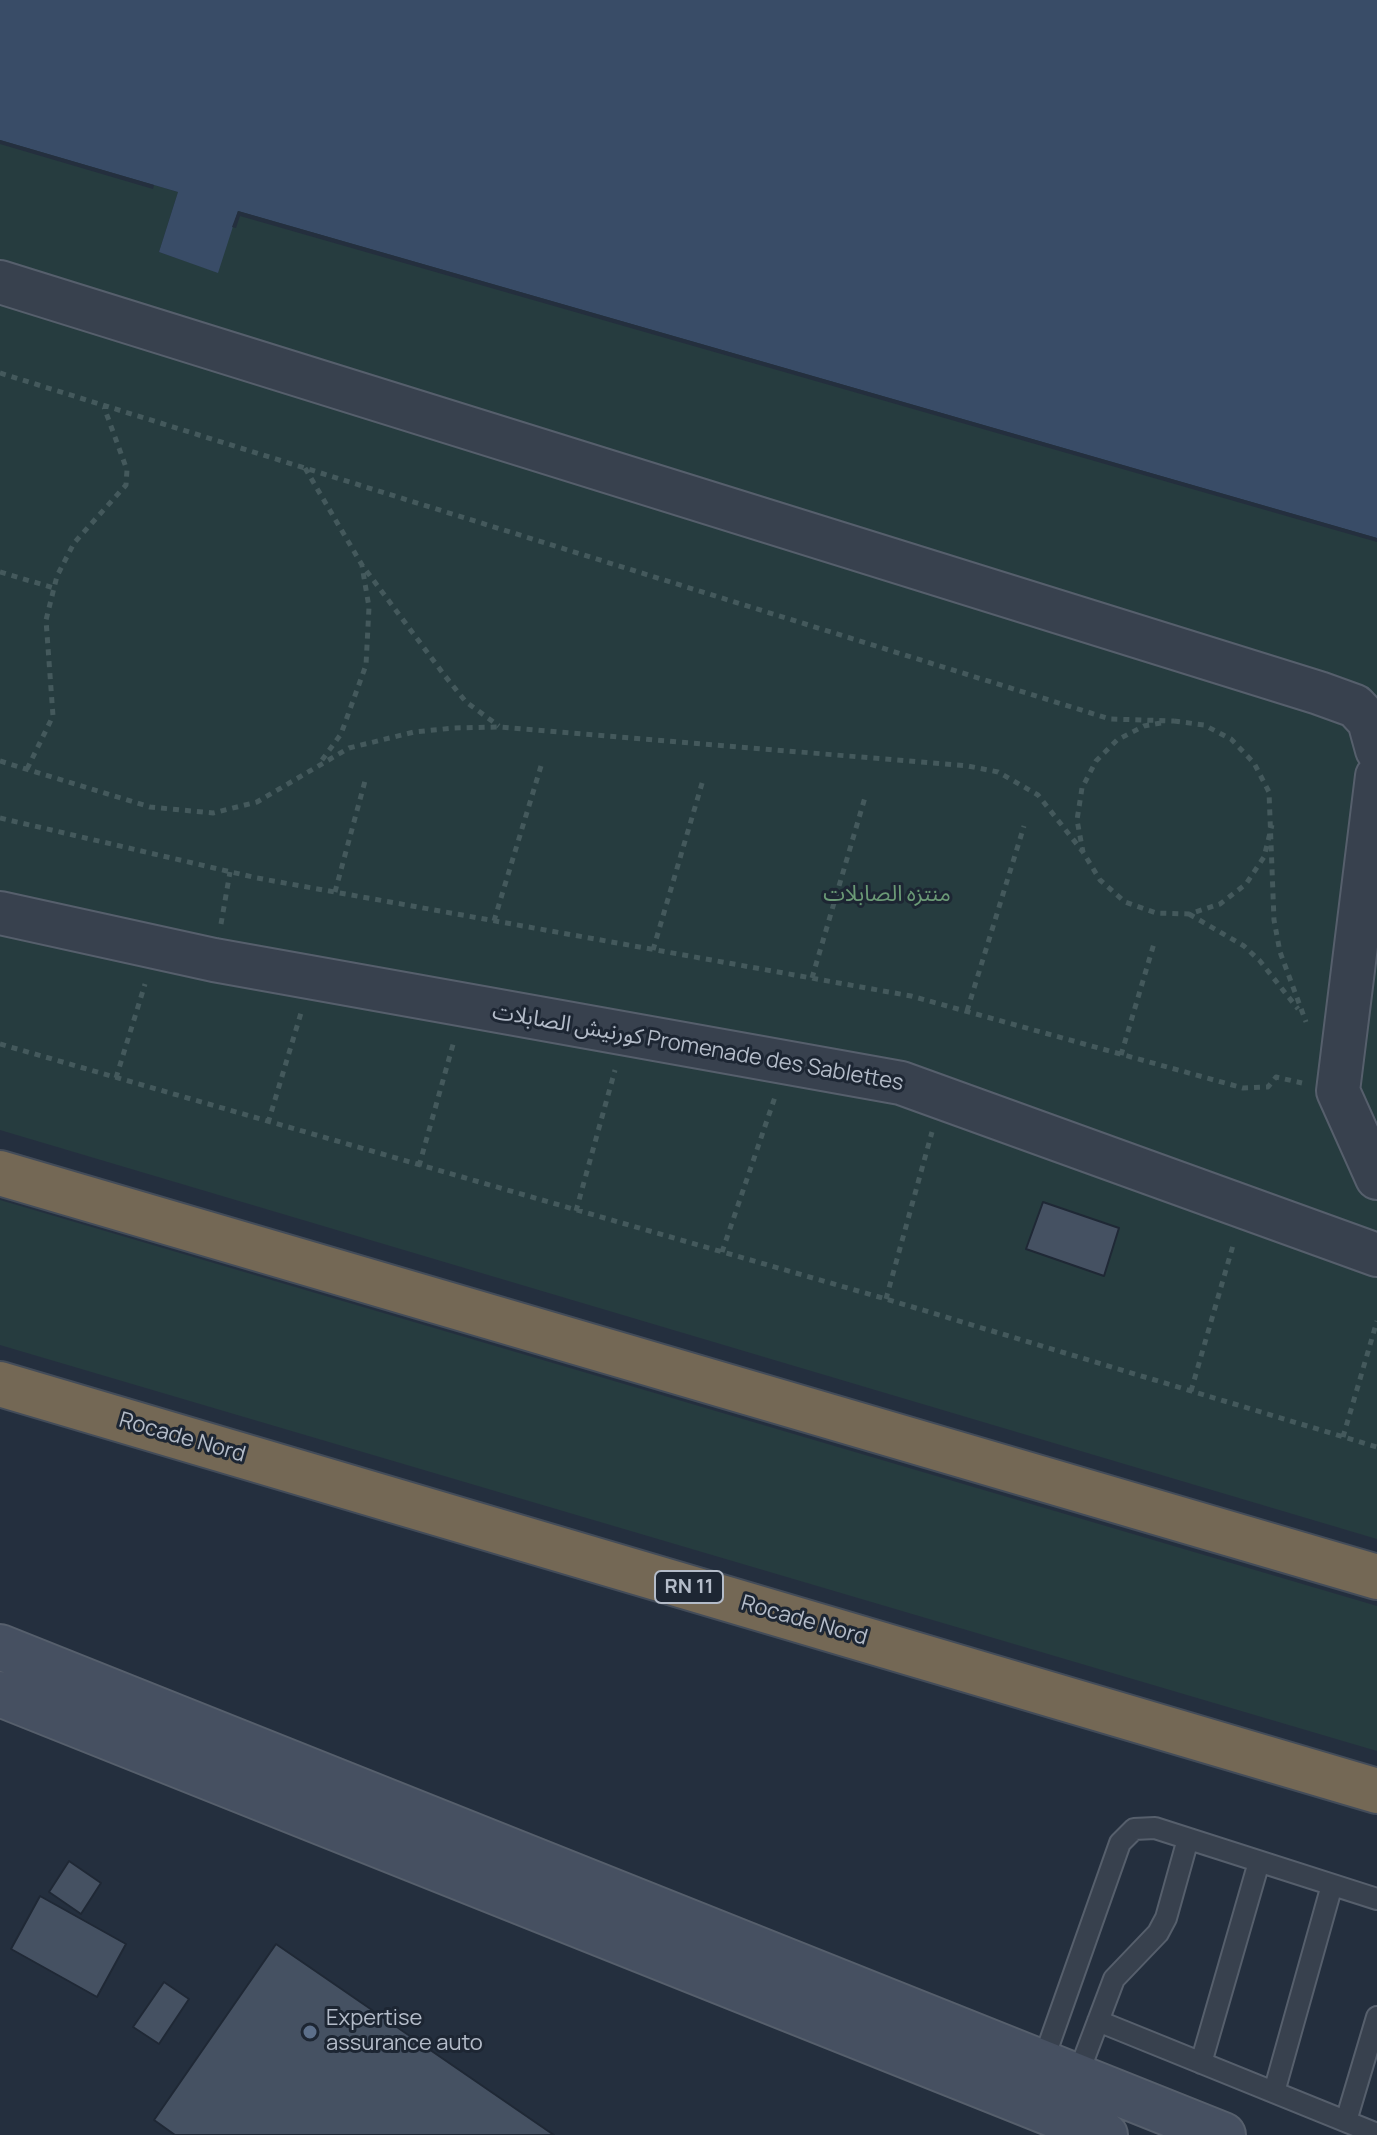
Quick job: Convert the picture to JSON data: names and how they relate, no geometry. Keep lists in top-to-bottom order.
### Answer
{
  "streets": {
    "highway": ["Rocade Nord", "RN 11"],
    "street": ["كورنيش الصابلات Promenade des Sablettes"]
  },
  "parks": ["منتزه الصابلات"],
  "places": ["Expertise assurance auto"]
}
